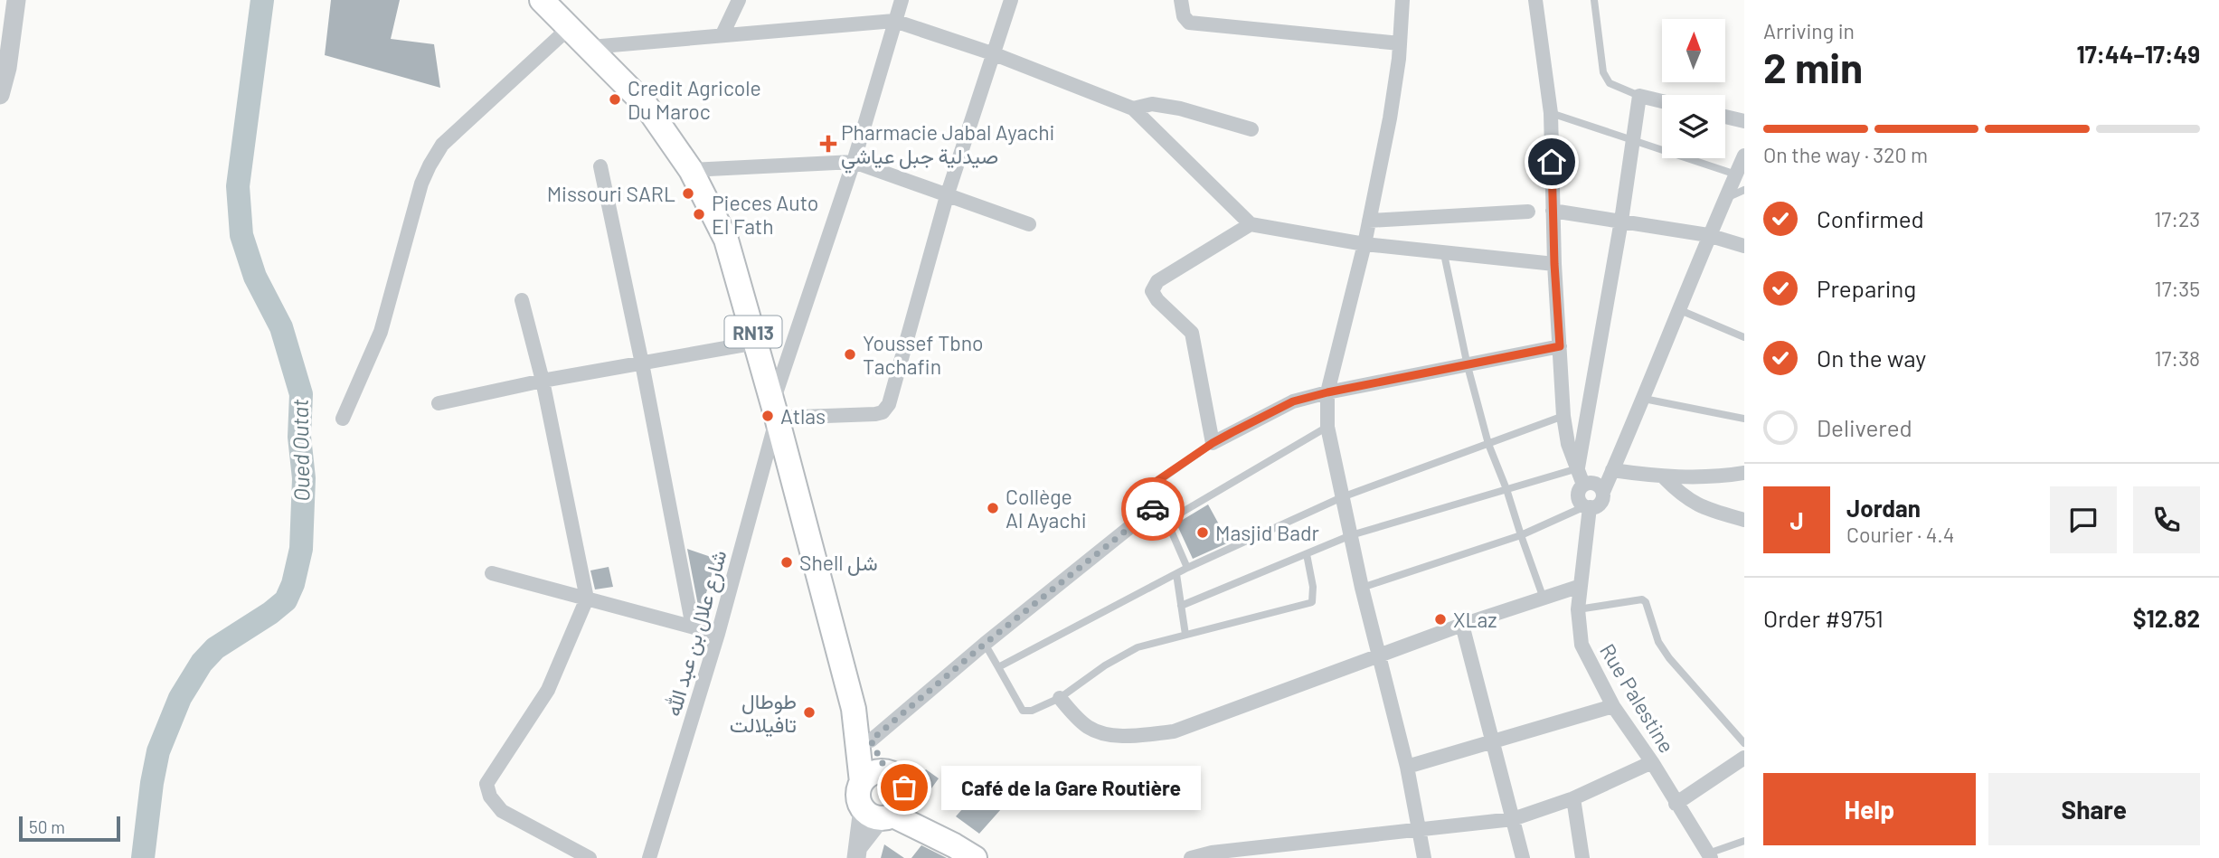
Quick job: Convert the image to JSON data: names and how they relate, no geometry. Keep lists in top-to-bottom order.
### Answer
{
  "streets": {
    "main road": ["RN13"],
    "street": ["شارع علال بن عبد الله", "Rue Palestine"]
  },
  "crossings": [
    ["RN13", "شارع علال بن عبد الله"]
  ],
  "water": ["Oued Outat"],
  "places": {
    "other": [
      "Credit Agricole Du Maroc",
      "Missouri SARL",
      "Pieces Auto El Fath",
      "Youssef Tbno Tachafin",
      "Atlas",
      "Collège Al Ayachi",
      "Masjid Badr",
      "Shell شل",
      "XLaz",
      "طوطال تافيلالت",
      "Café de la Gare Routière"
    ],
    "health": ["Pharmacie Jabal Ayachi صيدلية جبل عياشي"]
  },
  "scale_bar": "50 m",
  "north": "top",
  "page": {
    "heading": ["2 min", "Arriving in", "17:44–17:49"],
    "panel": [
      "Jordan",
      "Courier · 4.4",
      "Order #9751",
      "$12.82"
    ],
    "bar": "On the way · 320 m",
    "list": [
      ["Confirmed", "17:23"],
      ["Preparing", "17:35"],
      ["On the way", "17:38"],
      "Delivered"
    ],
    "round": "J",
    "buttons": ["Help", "Share"],
    "bubble": "Café de la Gare Routière",
    "scale": "50 m"
  }
}
